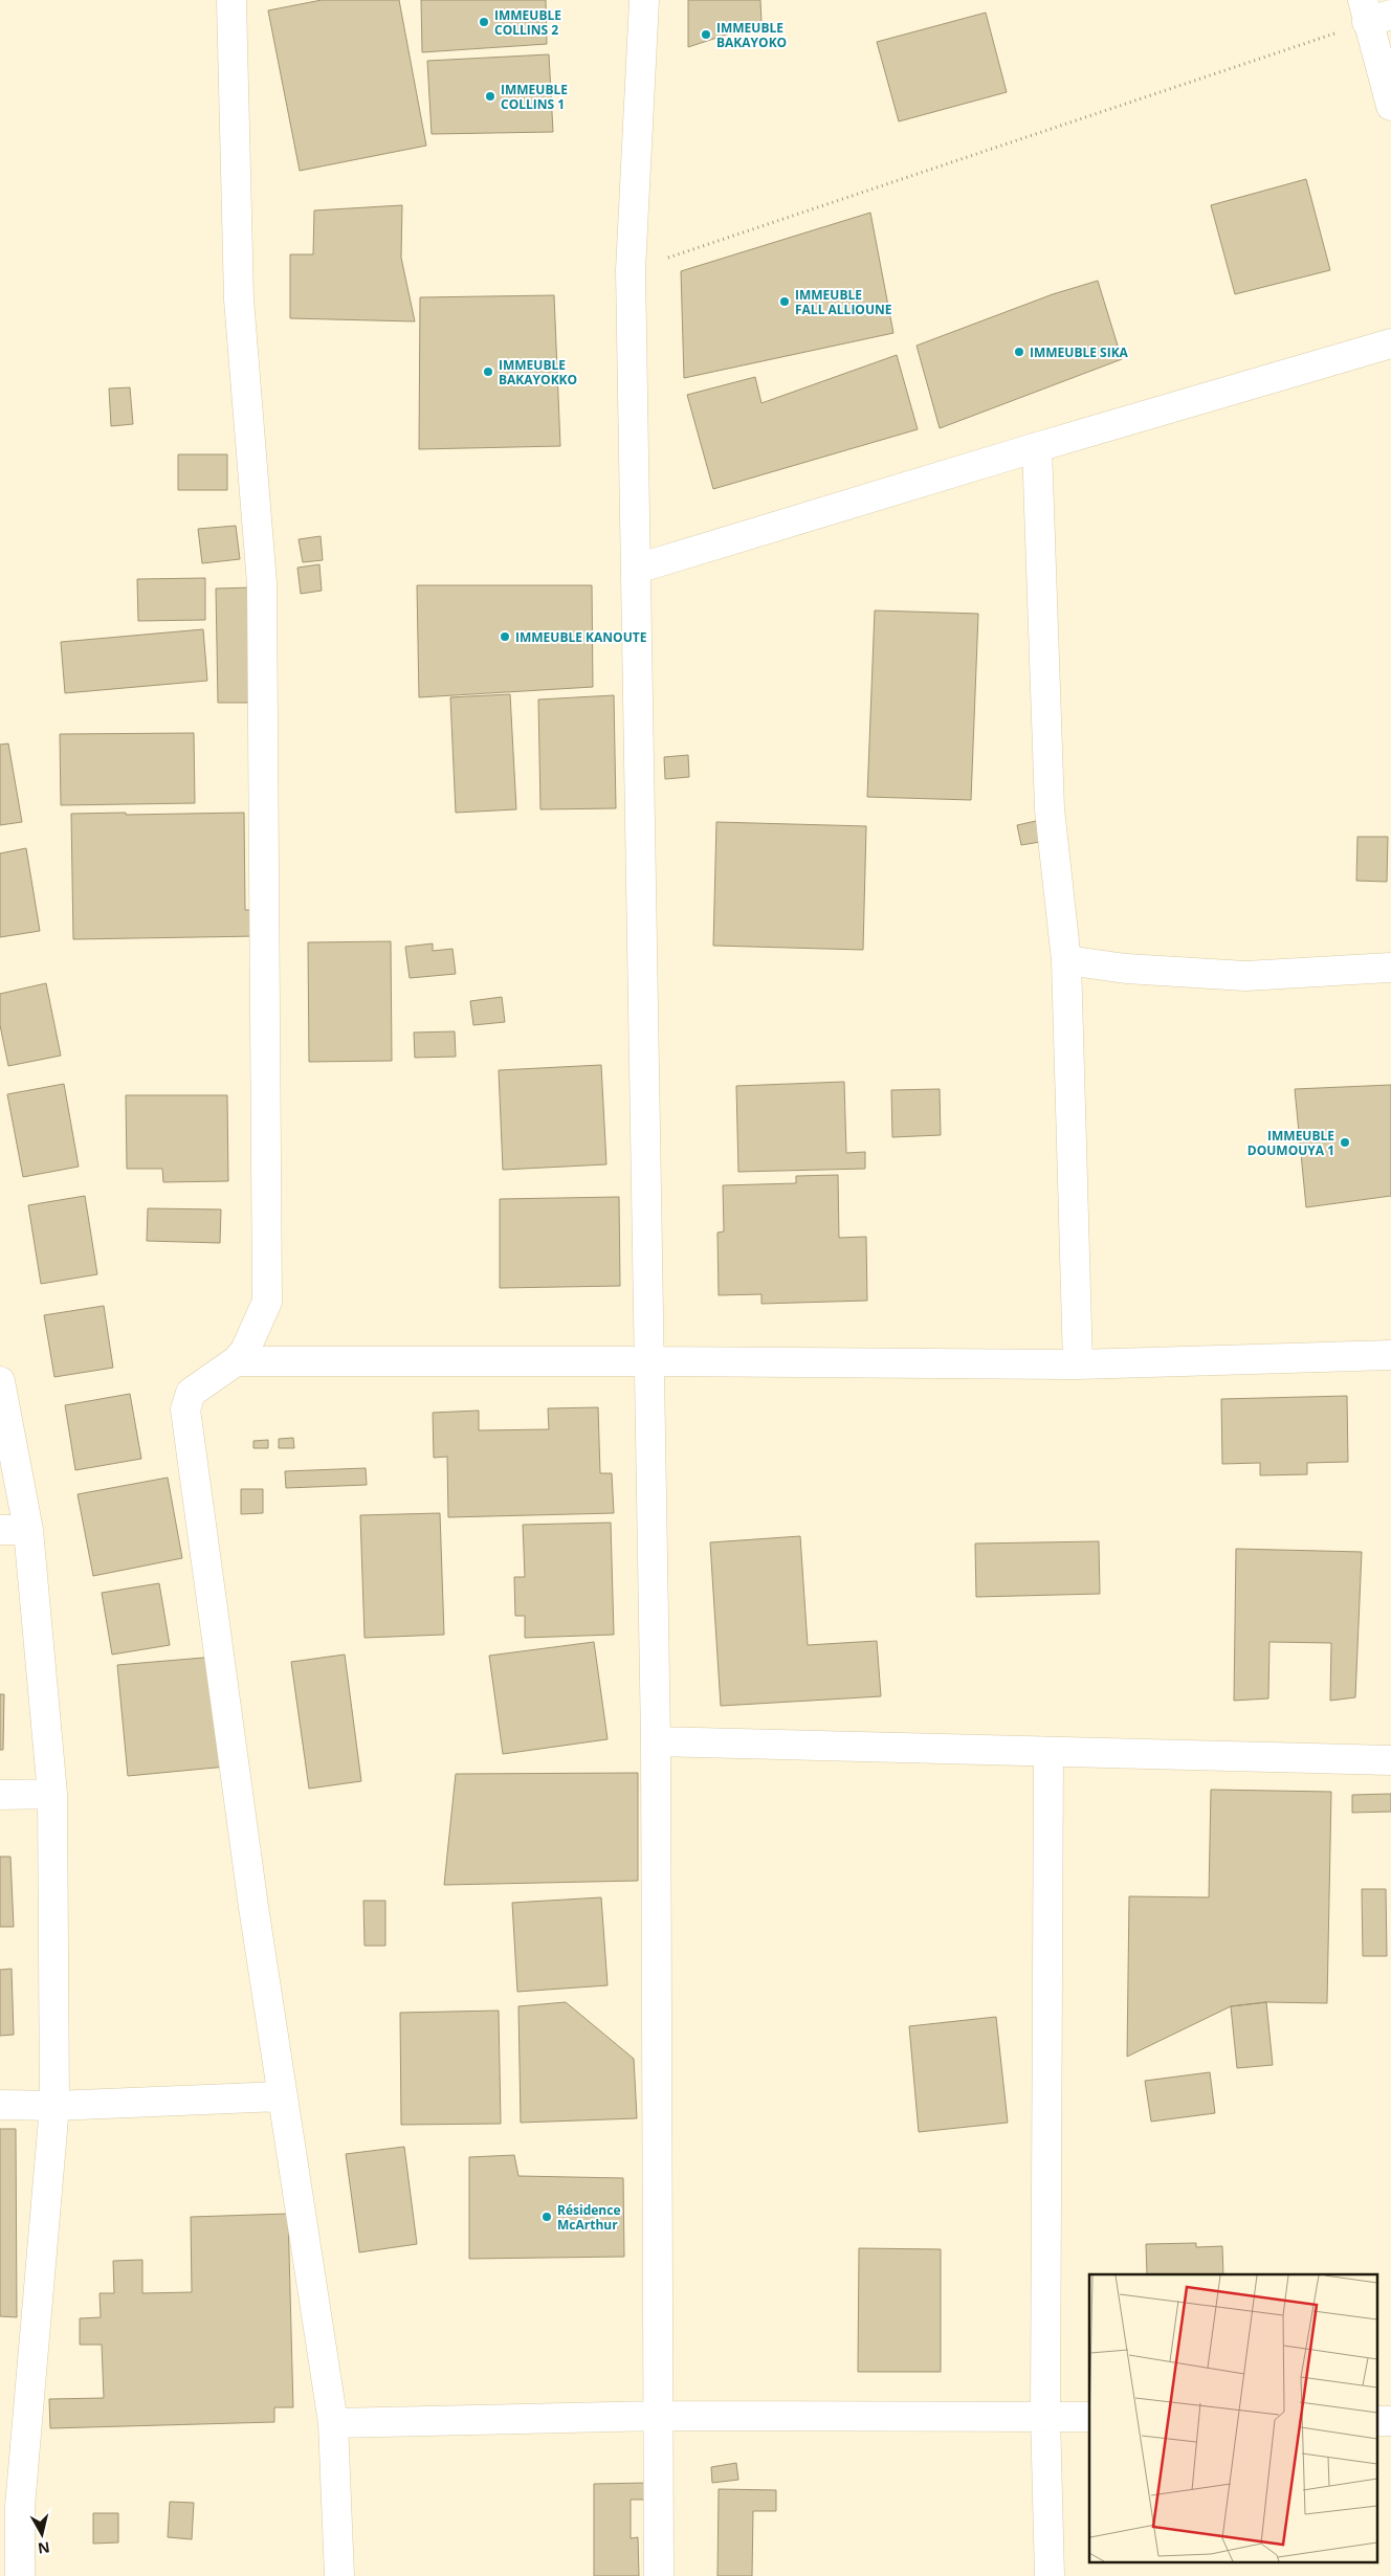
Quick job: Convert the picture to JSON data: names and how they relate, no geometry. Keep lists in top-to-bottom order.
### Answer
{
  "places": [
    "IMMEUBLE COLLINS 2",
    "IMMEUBLE BAKAYOKO",
    "IMMEUBLE COLLINS 1",
    "IMMEUBLE FALL ALLIOUNE",
    "IMMEUBLE SIKA",
    "IMMEUBLE BAKAYOKKO",
    "IMMEUBLE KANOUTE",
    "IMMEUBLE DOUMOUYA 1",
    "Résidence McArthur"
  ],
  "north": "bottom"
}
